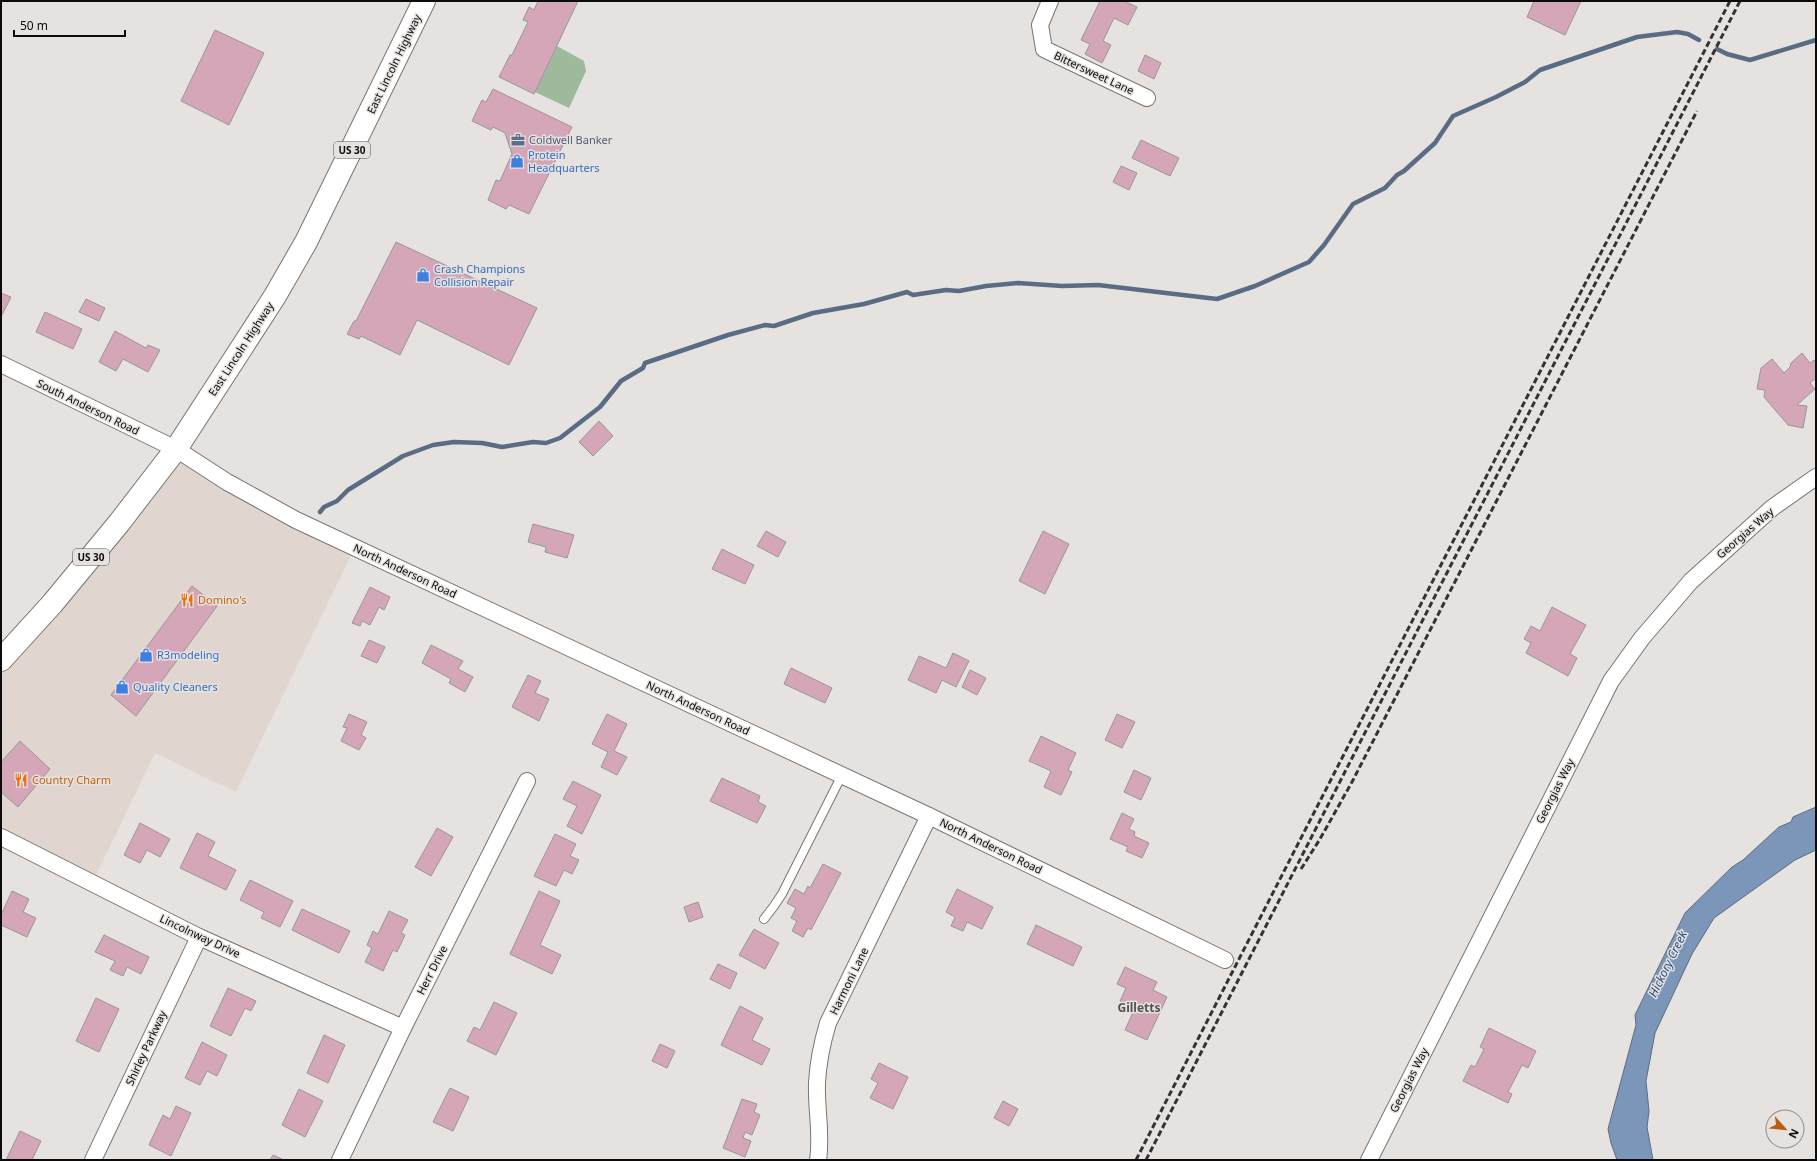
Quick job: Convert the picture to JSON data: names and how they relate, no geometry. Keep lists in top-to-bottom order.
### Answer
{
  "streets": {
    "main road": ["East Lincoln Highway", "US 30"],
    "street": [
      "Bittersweet Lane",
      "South Anderson Road",
      "Georgias Way",
      "North Anderson Road",
      "Lincolnway Drive",
      "Herr Drive",
      "Harmoni Lane",
      "Shirley Parkway"
    ]
  },
  "crossings": [
    ["East Lincoln Highway", "South Anderson Road"],
    ["East Lincoln Highway", "North Anderson Road"],
    ["South Anderson Road", "North Anderson Road"],
    ["North Anderson Road", "Harmoni Lane"],
    ["Lincolnway Drive", "Herr Drive"],
    ["Lincolnway Drive", "Shirley Parkway"]
  ],
  "districts": ["Gilletts"],
  "water": ["Hickory Creek"],
  "places": {
    "office": ["Coldwell Banker"],
    "shop": [
      "Protein Headquarters",
      "Crash Champions Collision Repair",
      "R3modeling",
      "Quality Cleaners"
    ],
    "restaurant": ["Domino's", "Country Charm"]
  },
  "scale_bar": "50 m",
  "north": "bottom right"
}
